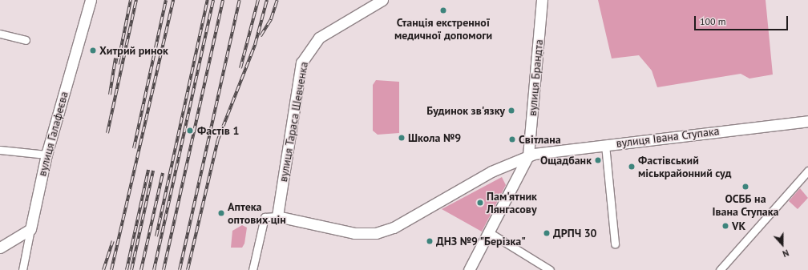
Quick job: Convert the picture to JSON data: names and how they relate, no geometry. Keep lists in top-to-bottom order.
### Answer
{
  "streets": {
    "street": [
      "вулиця Брандта",
      "вулиця Тараса Шевченка",
      "вулиця Галафеєва",
      "вулиця Івана Ступака"
    ]
  },
  "crossings": [
    ["вулиця Брандта", "вулиця Івана Ступака"],
    ["вулиця Тараса Шевченка", "вулиця Івана Ступака"]
  ],
  "places": [
    "Станція екстренної медичної допомоги",
    "Хитрий ринок",
    "Будинок зв'язку",
    "Фастів 1",
    "Школа №9",
    "Світлана",
    "Ощадбанк",
    "Фастівський міськрайонний суд",
    "ОСББ на Івана Ступака",
    "Пам'ятник Лянгасову",
    "Аптека оптових цін",
    "VK",
    "ДРПЧ 30",
    "ДНЗ №9 \"Берізка\""
  ],
  "scale_bar": "100 m",
  "north": "bottom"
}
